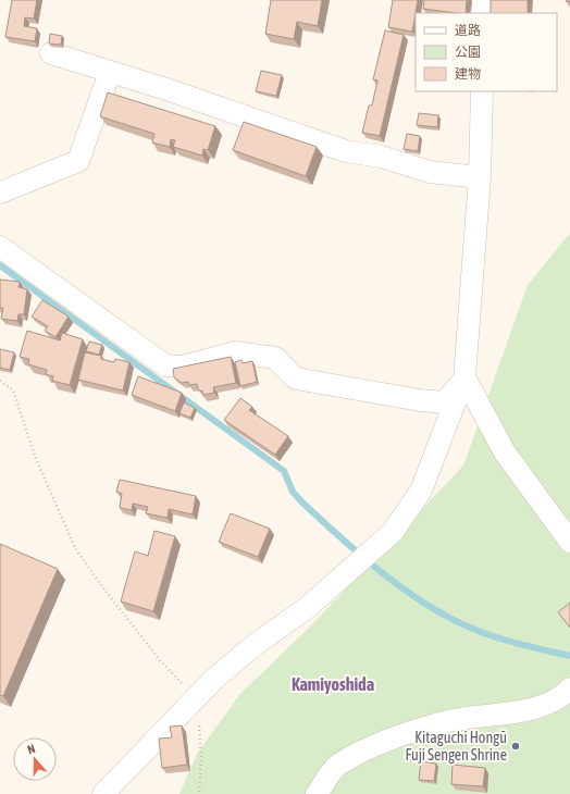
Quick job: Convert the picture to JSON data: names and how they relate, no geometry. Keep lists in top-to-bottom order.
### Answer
{
  "districts": ["Kamiyoshida"],
  "places": ["Kitaguchi Hongū Fuji Sengen Shrine"],
  "legend": ["道路", "公園", "建物"],
  "north": "top"
}
